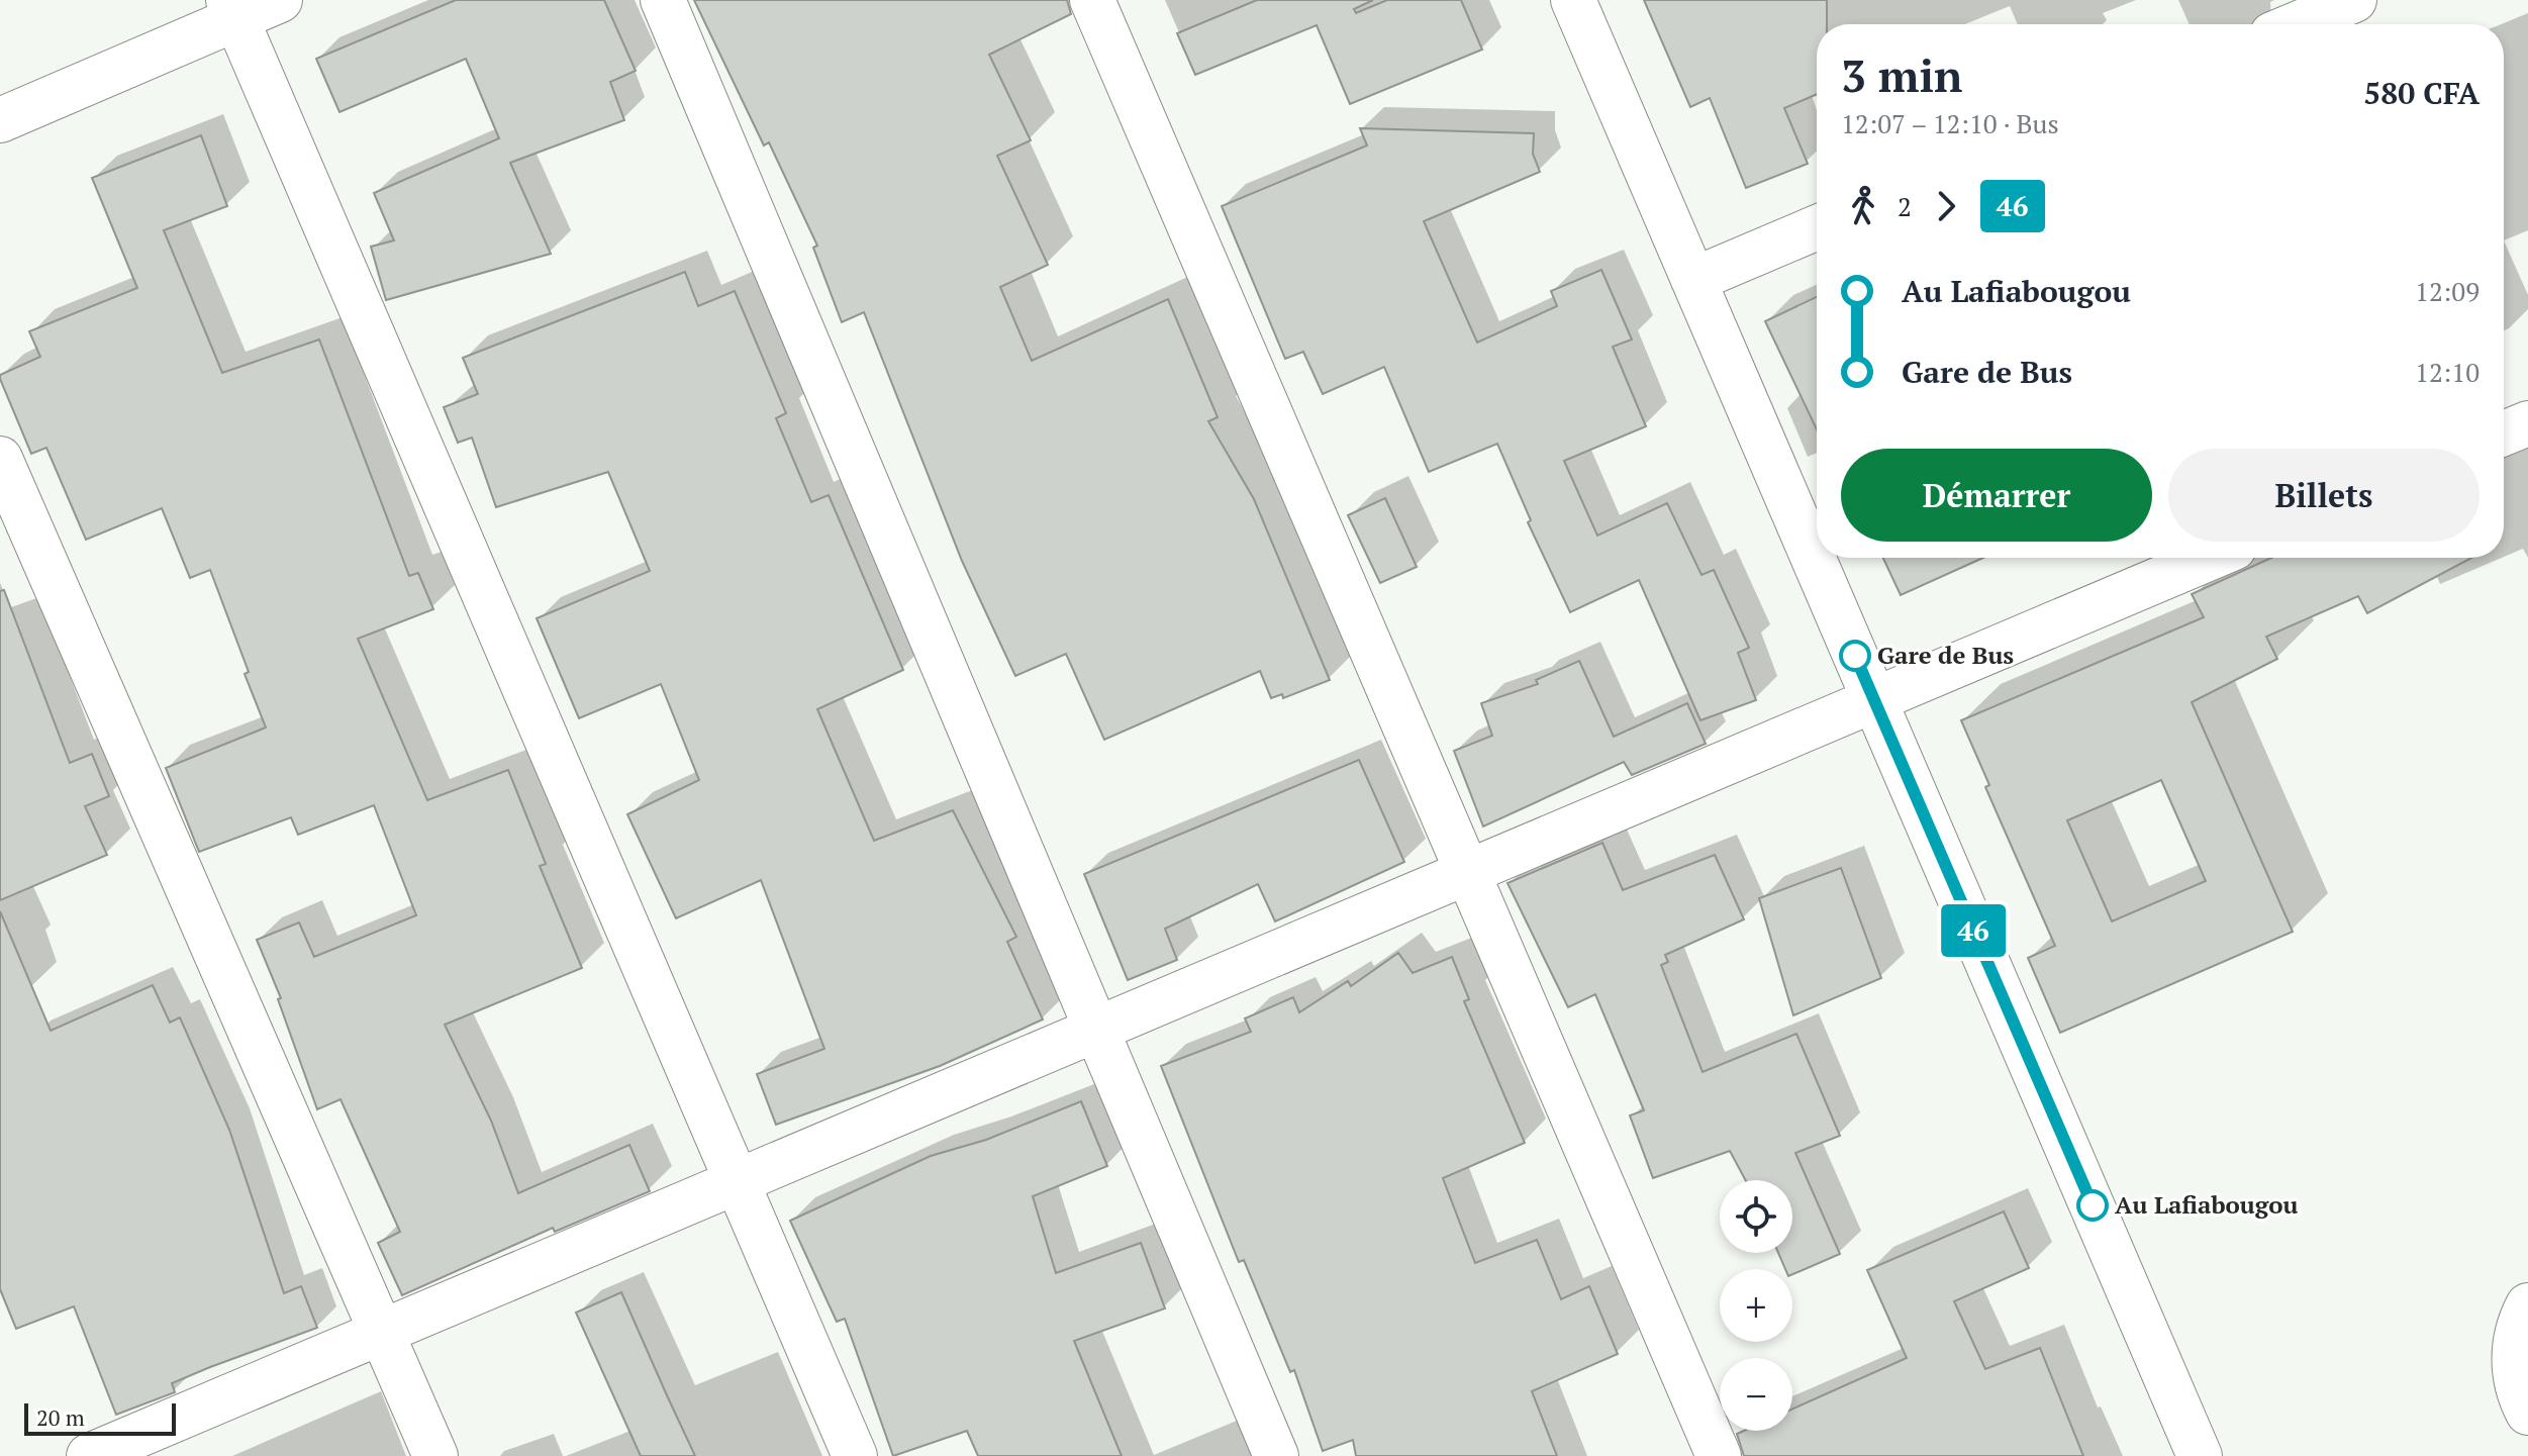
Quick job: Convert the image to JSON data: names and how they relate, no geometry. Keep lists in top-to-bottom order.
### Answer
{
  "places": ["Gare de Bus", "Au Lafiabougou"],
  "lines": ["bus line 46"],
  "scale_bar": "20 m",
  "page": {
    "on_map": "46",
    "heading": ["3 min", "12:07 – 12:10 · Bus", "580 CFA"],
    "legs": ["2", "46"],
    "list": [
      {
        "name": "Au Lafiabougou",
        "value": "12:09"
      },
      {
        "name": "Gare de Bus",
        "value": "12:10"
      }
    ],
    "buttons": ["Démarrer", "Billets"],
    "map_buttons": ["+", "−"],
    "scale": "20 m"
  }
}
